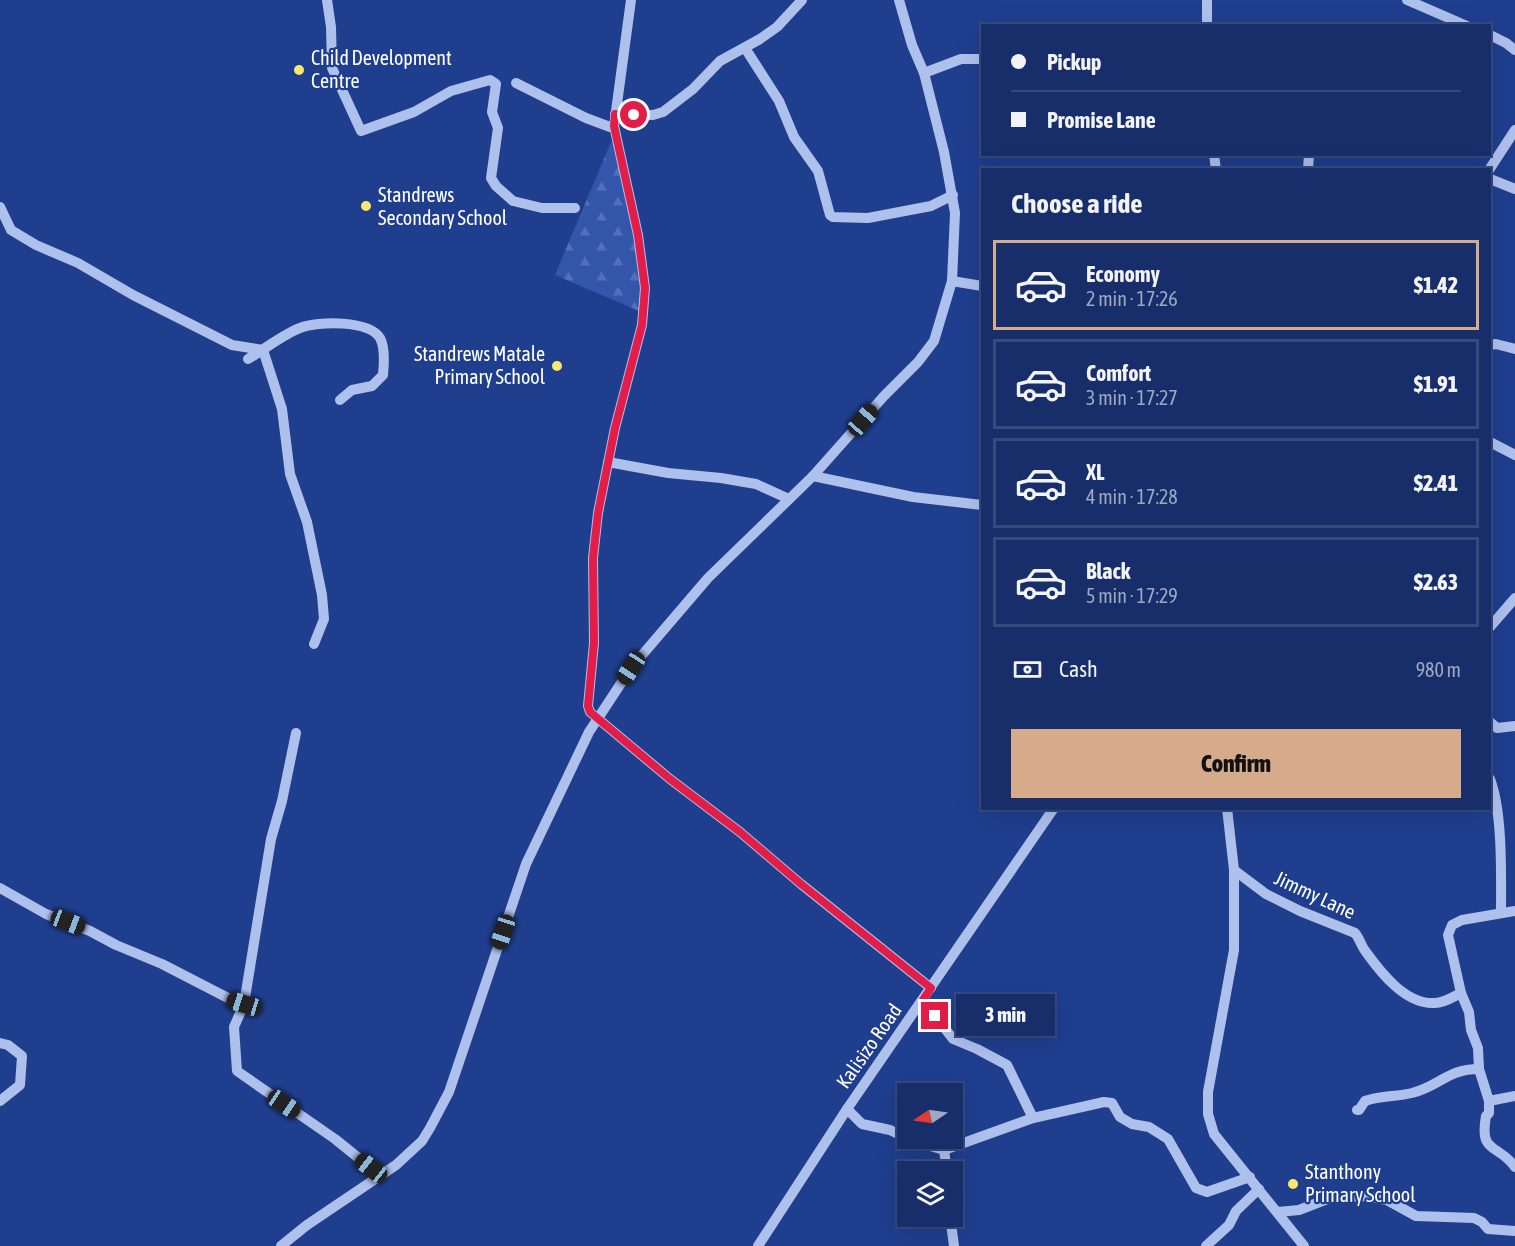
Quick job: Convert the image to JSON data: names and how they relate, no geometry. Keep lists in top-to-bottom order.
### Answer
{
  "streets": {
    "street": ["Jimmy Lane", "Kalisizo Road"]
  },
  "places": [
    "Child Development Centre",
    "Standrews Secondary School",
    "Standrews Matale Primary School",
    "Stanthony Primary School"
  ],
  "north": "left",
  "page": {
    "banner": ["Pickup", "Promise Lane"],
    "heading": "Choose a ride",
    "list": [
      {
        "name": "Economy",
        "note": "2 min · 17:26",
        "value": "$1.42"
      },
      {
        "name": "Comfort",
        "note": "3 min · 17:27",
        "value": "$1.91"
      },
      {
        "name": "XL",
        "note": "4 min · 17:28",
        "value": "$2.41"
      },
      {
        "name": "Black",
        "note": "5 min · 17:29",
        "value": "$2.63"
      }
    ],
    "pay": ["Cash", "980 m"],
    "buttons": "Confirm",
    "bubble": "3 min"
  }
}
